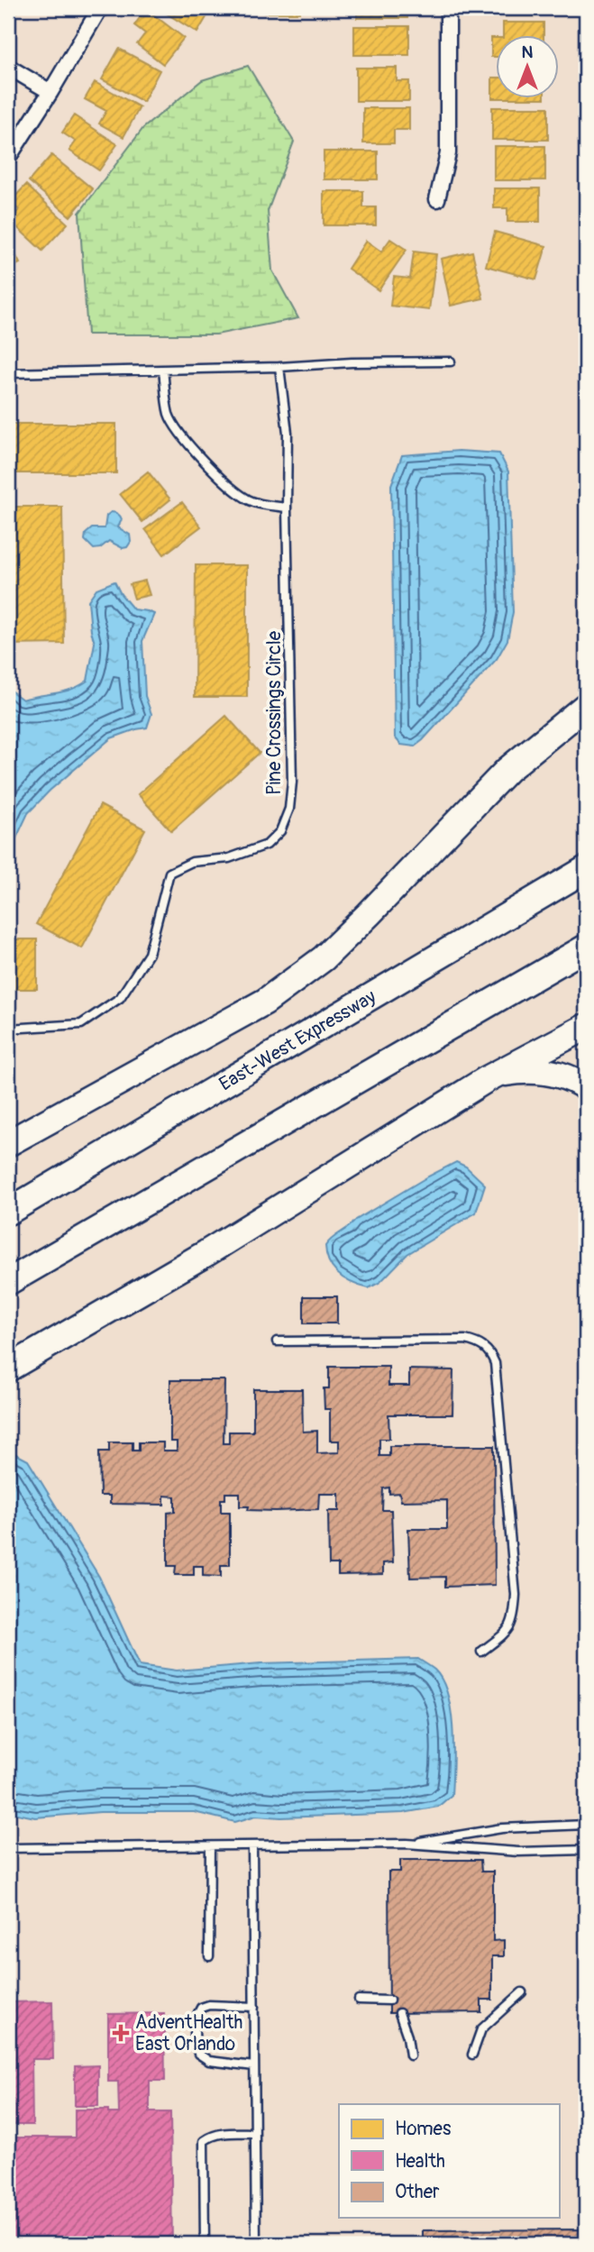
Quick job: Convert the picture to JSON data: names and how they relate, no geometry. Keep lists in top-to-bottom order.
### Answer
{
  "streets": {
    "highway": ["East-West Expressway"],
    "lane": ["Pine Crossings Circle"]
  },
  "places": {
    "health": ["AdventHealth East Orlando"]
  },
  "legend": ["Homes", "Health", "Other"],
  "north": "top"
}
